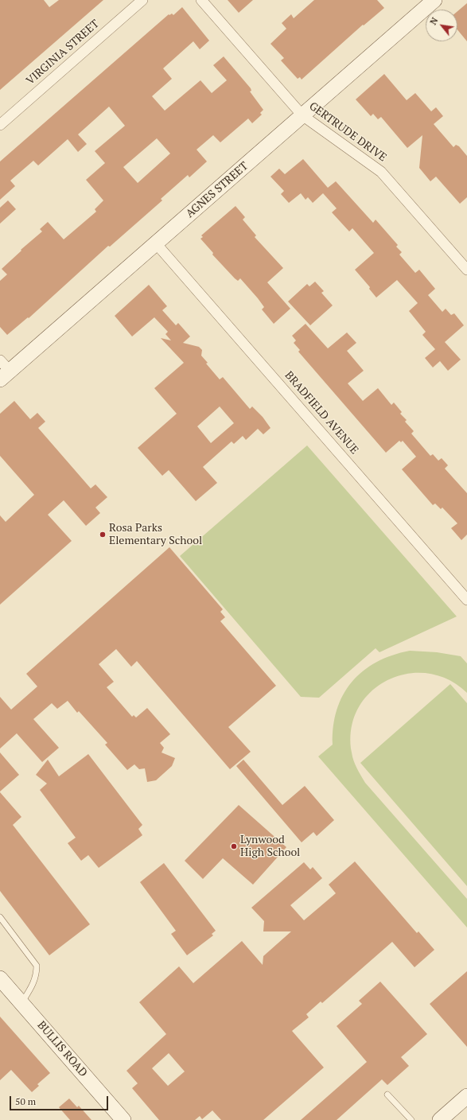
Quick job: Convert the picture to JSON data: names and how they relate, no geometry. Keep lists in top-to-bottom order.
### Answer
{
  "streets": {
    "street": [
      "VIRGINIA STREET",
      "GERTRUDE DRIVE",
      "AGNES STREET",
      "BRADFIELD AVENUE",
      "BULLIS ROAD"
    ]
  },
  "crossings": [
    ["GERTRUDE DRIVE", "AGNES STREET"],
    ["AGNES STREET", "BRADFIELD AVENUE"]
  ],
  "places": ["Rosa Parks Elementary School", "Lynwood High School"],
  "scale_bar": "50 m",
  "north": "top left"
}
